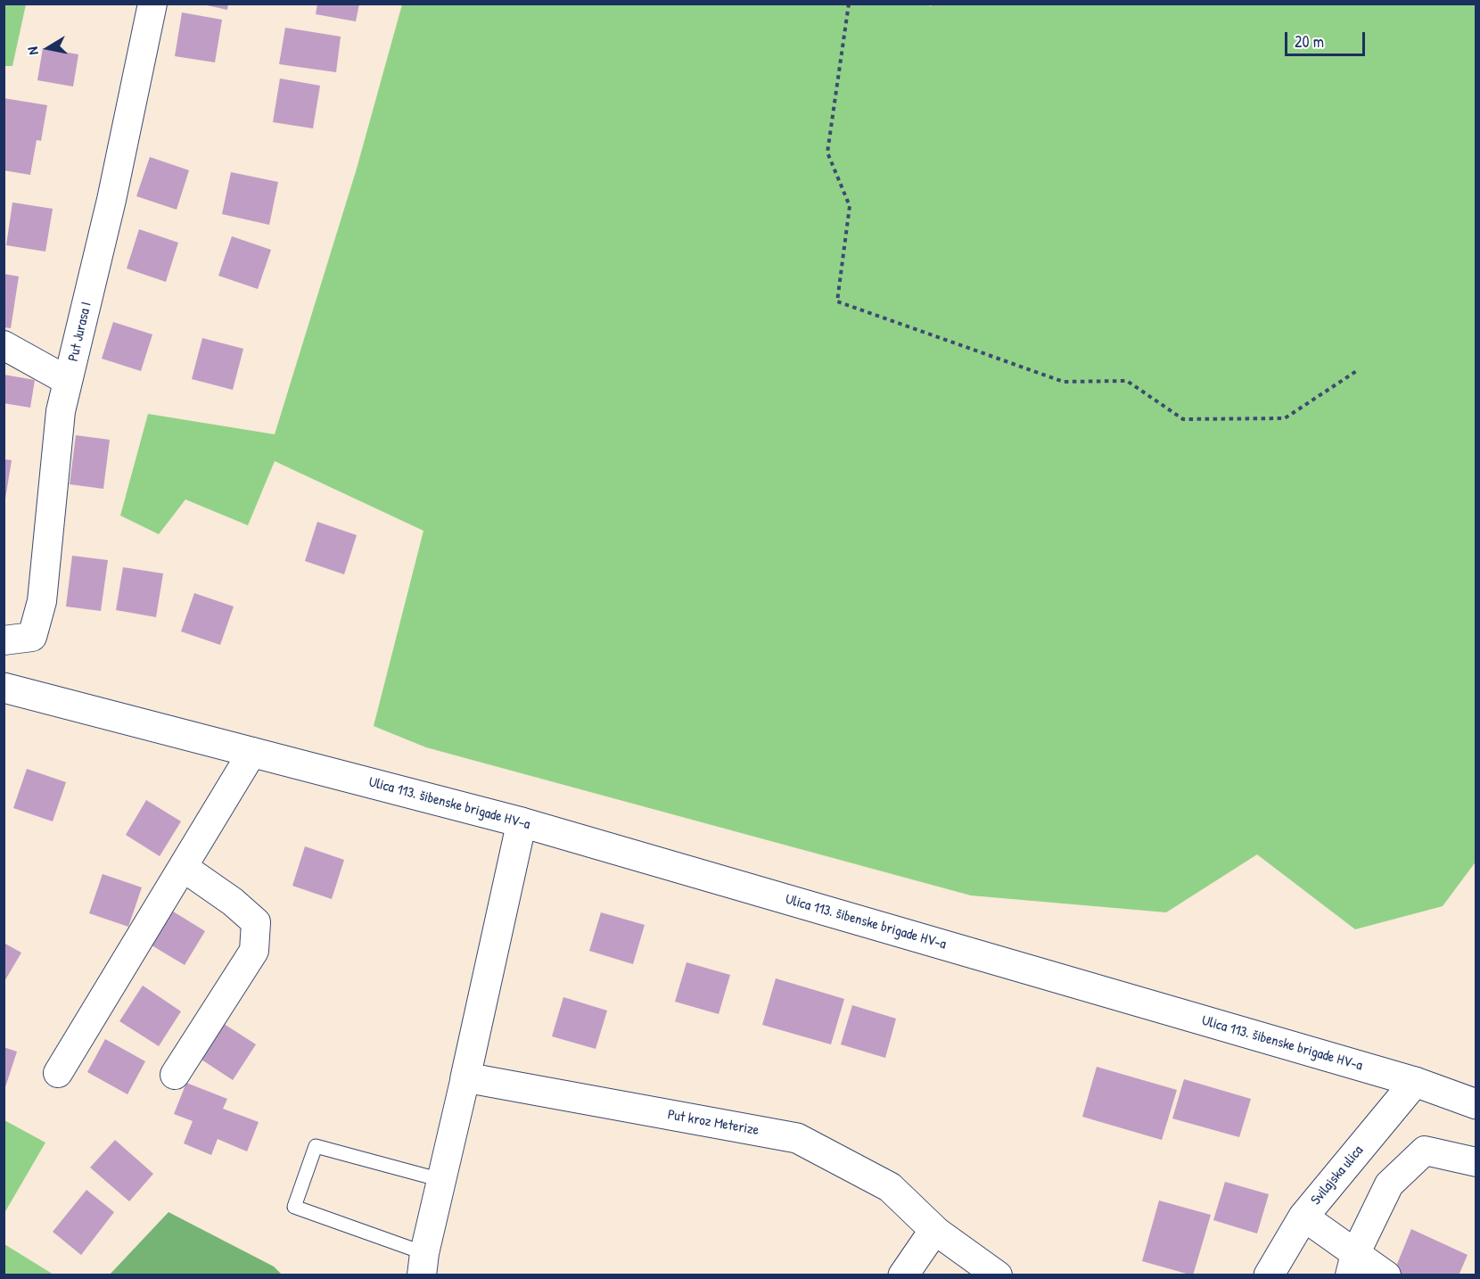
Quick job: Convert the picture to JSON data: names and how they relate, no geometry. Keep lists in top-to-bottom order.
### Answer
{
  "streets": {
    "main road": ["Ulica 113. šibenske brigade HV-a", "Put kroz Meterize", "Svilajska ulica"],
    "street": ["Put Jurasa I"]
  },
  "crossings": [
    ["Ulica 113. šibenske brigade HV-a", "Svilajska ulica"]
  ],
  "scale_bar": "20 m",
  "north": "left"
}
